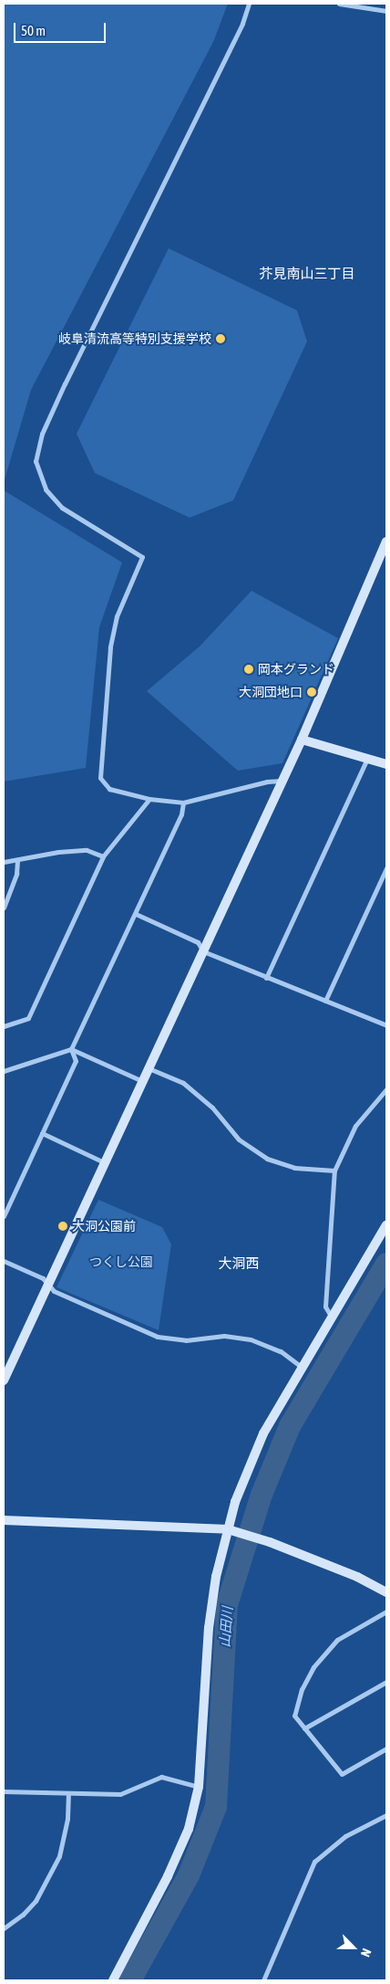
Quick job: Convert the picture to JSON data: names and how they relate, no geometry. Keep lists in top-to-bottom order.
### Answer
{
  "districts": ["芥見南山三丁目", "大洞西"],
  "water": ["山田川"],
  "parks": ["つくし公園"],
  "places": [
    "岐阜清流高等特別支援学校",
    "岡本グランド",
    "大洞団地口",
    "大洞公園前"
  ],
  "scale_bar": "50 m",
  "north": "bottom right"
}
